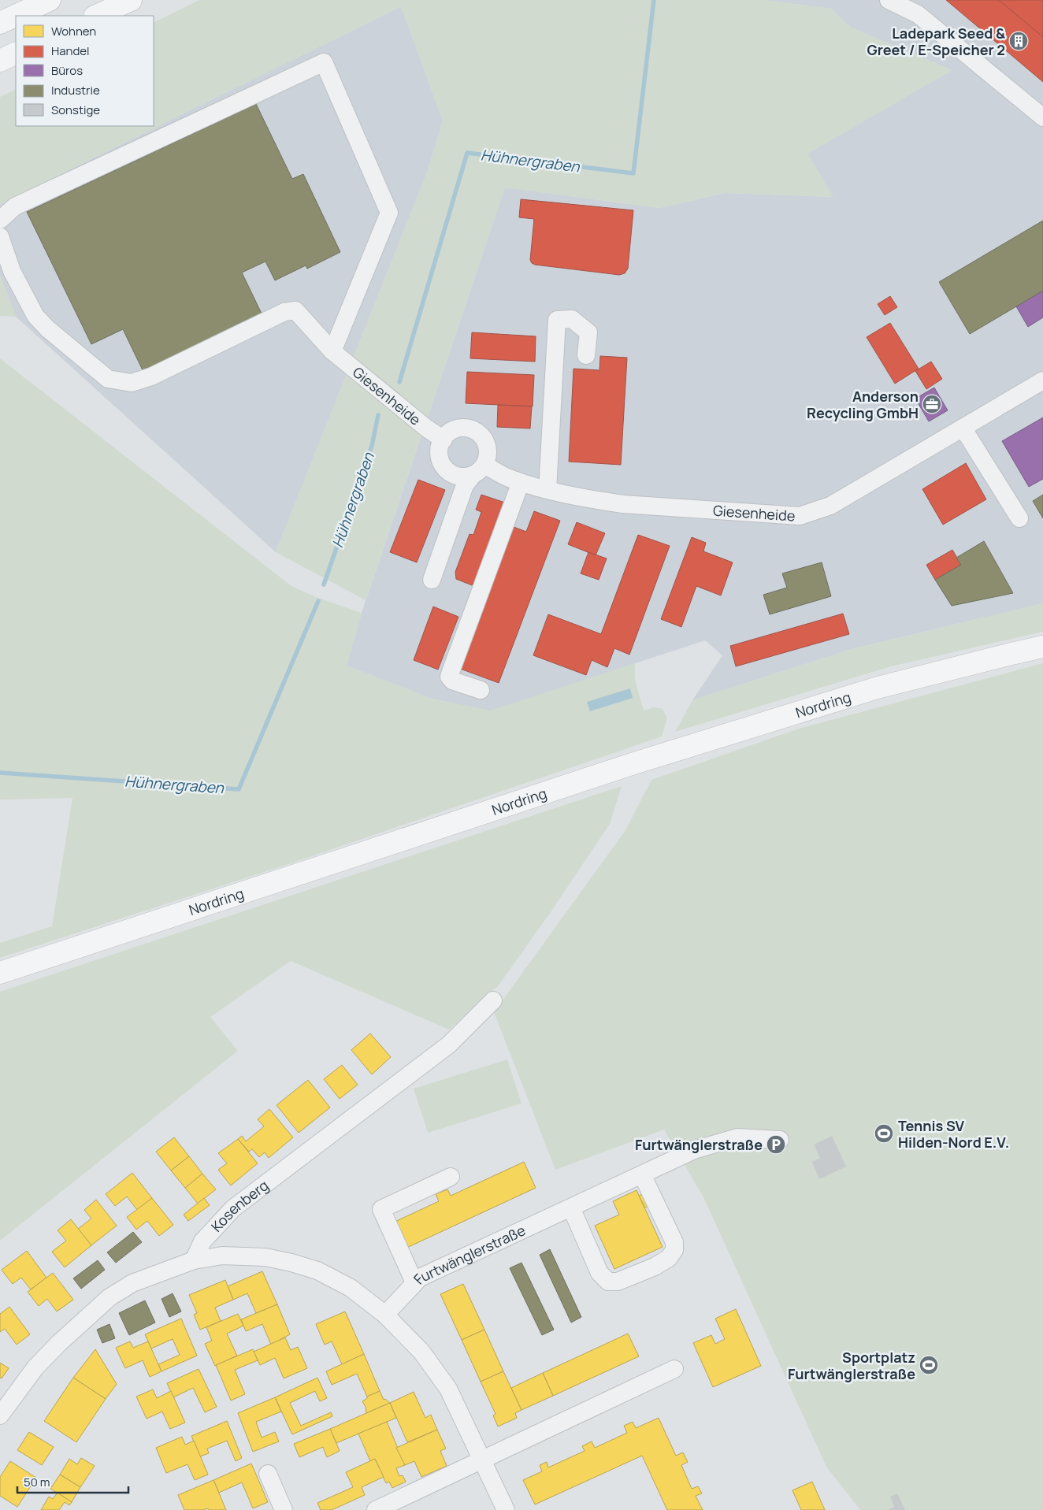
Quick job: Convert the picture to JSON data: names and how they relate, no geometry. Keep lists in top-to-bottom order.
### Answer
{
  "streets": {
    "main road": ["Nordring"],
    "street": ["Giesenheide", "Kosenberg", "Furtwänglerstraße"]
  },
  "water": ["Hühnergraben"],
  "places": {
    "building": ["Ladepark Seed & Greet / E-Speicher 2"],
    "office": ["Anderson Recycling GmbH"],
    "sports": ["Tennis SV Hilden-Nord E.V.", "Sportplatz Furtwänglerstraße"],
    "parking": ["Furtwänglerstraße"]
  },
  "legend": [
    "Wohnen",
    "Handel",
    "Büros",
    "Industrie",
    "Sonstige"
  ],
  "scale_bar": "50 m"
}
